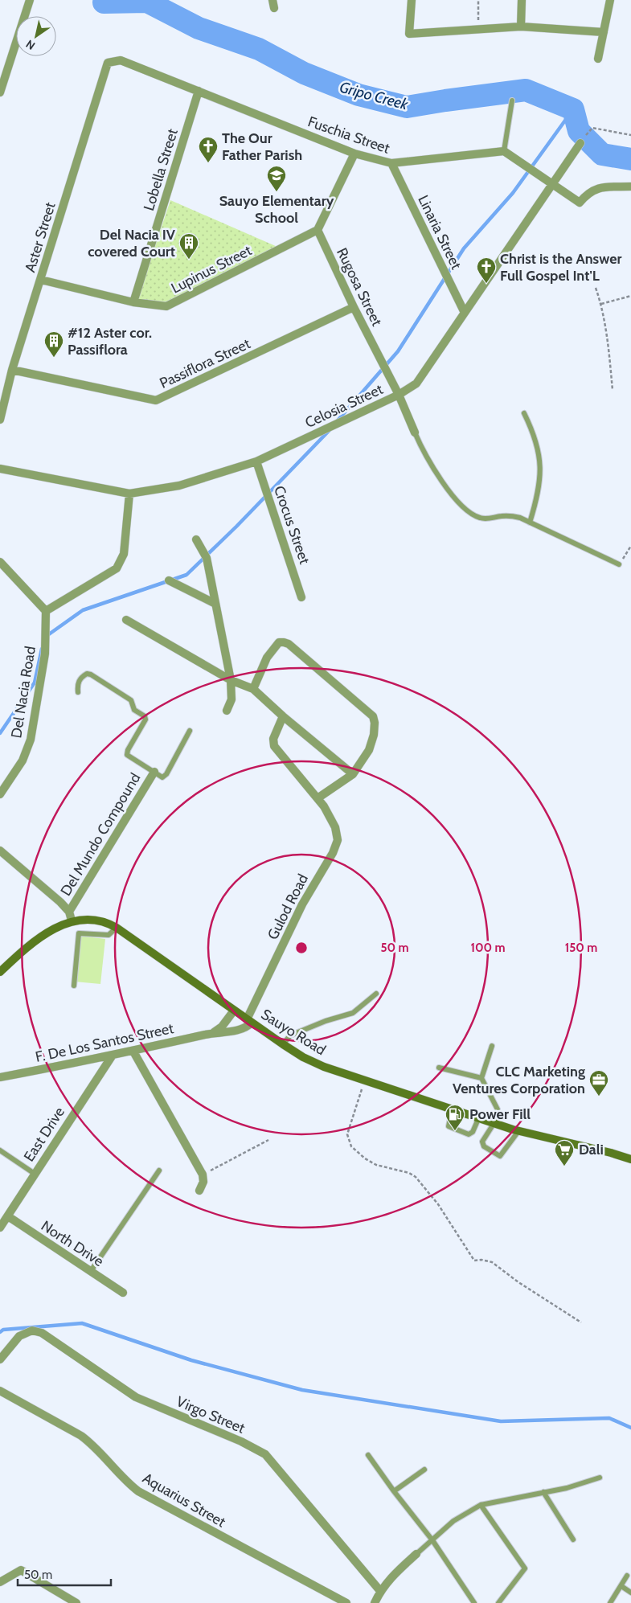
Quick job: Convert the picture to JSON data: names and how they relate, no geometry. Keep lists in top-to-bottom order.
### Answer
{
  "streets": {
    "main road": ["Sauyo Road"],
    "street": [
      "Fuschia Street",
      "Lobella Street",
      "Linaria Street",
      "Aster Street",
      "Lupinus Street",
      "Rugosa Street",
      "Passiflora Street",
      "Celosia Street",
      "Crocus Street",
      "Del Nacia Road",
      "Del Mundo Compound",
      "Gulod Road",
      "F. De Los Santos Street",
      "East Drive",
      "North Drive",
      "Virgo Street",
      "Aquarius Street"
    ]
  },
  "crossings": [
    ["Fuschia Street", "Lobella Street"],
    ["Fuschia Street", "Linaria Street"],
    ["Fuschia Street", "Aster Street"],
    ["Lobella Street", "Lupinus Street"],
    ["Linaria Street", "Celosia Street"],
    ["Aster Street", "Lupinus Street"],
    ["Aster Street", "Passiflora Street"],
    ["Lupinus Street", "Rugosa Street"],
    ["Rugosa Street", "Passiflora Street"],
    ["Rugosa Street", "Celosia Street"],
    ["Celosia Street", "Crocus Street"],
    ["Gulod Road", "Sauyo Road"],
    ["Gulod Road", "F. De Los Santos Street"],
    ["Sauyo Road", "F. De Los Santos Street"],
    ["F. De Los Santos Street", "East Drive"],
    ["East Drive", "North Drive"]
  ],
  "water": ["Gripo Creek"],
  "places": {
    "church": ["The Our Father Parish", "Christ is the Answer Full Gospel Int'L"],
    "school or university": ["Sauyo Elementary School"],
    "building": ["Del Nacia IV covered Court", "#12 Aster cor. Passiflora"],
    "office": ["CLC Marketing Ventures Corporation"],
    "fuel station": ["Power Fill"],
    "supermarket": ["Dali"]
  },
  "scale_bar": "50 m",
  "north": "bottom left",
  "rings": ["50 m", "100 m", "150 m"]
}
